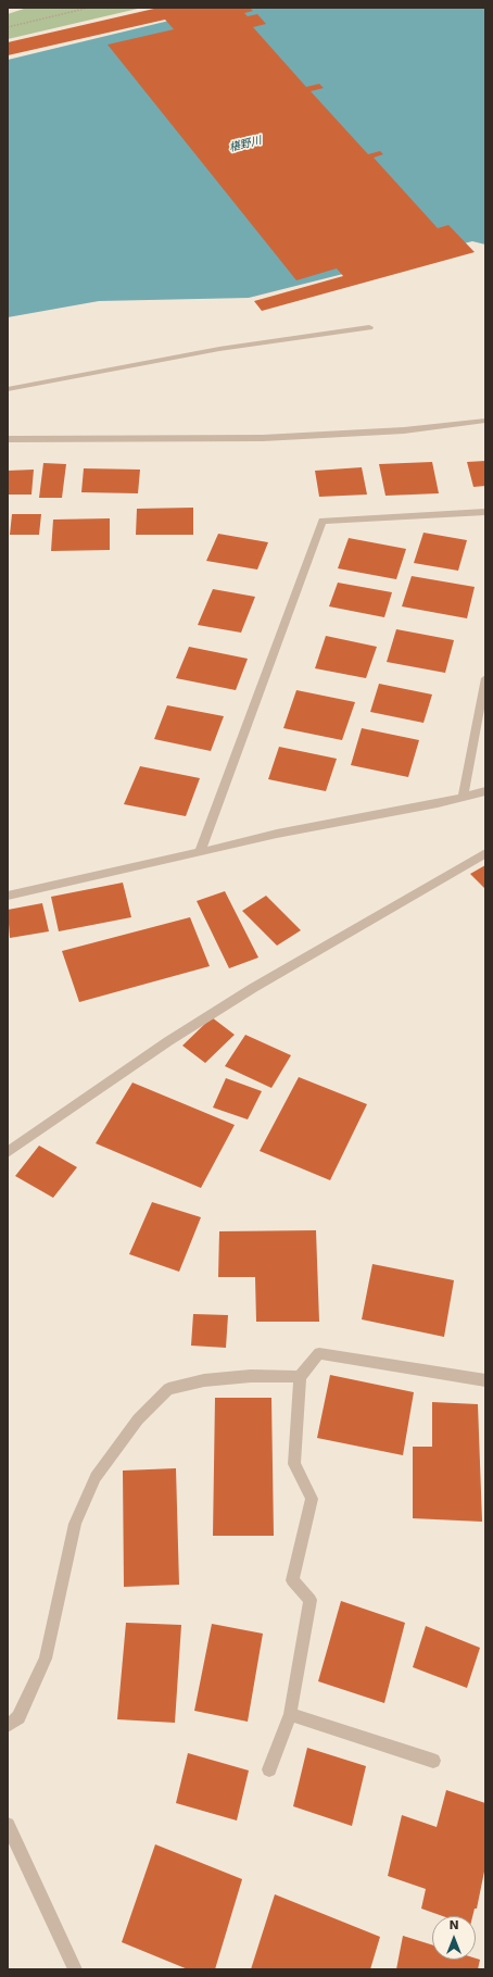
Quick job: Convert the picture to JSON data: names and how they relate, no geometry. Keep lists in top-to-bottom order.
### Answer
{
  "water": ["椹野川"],
  "north": "top"
}
